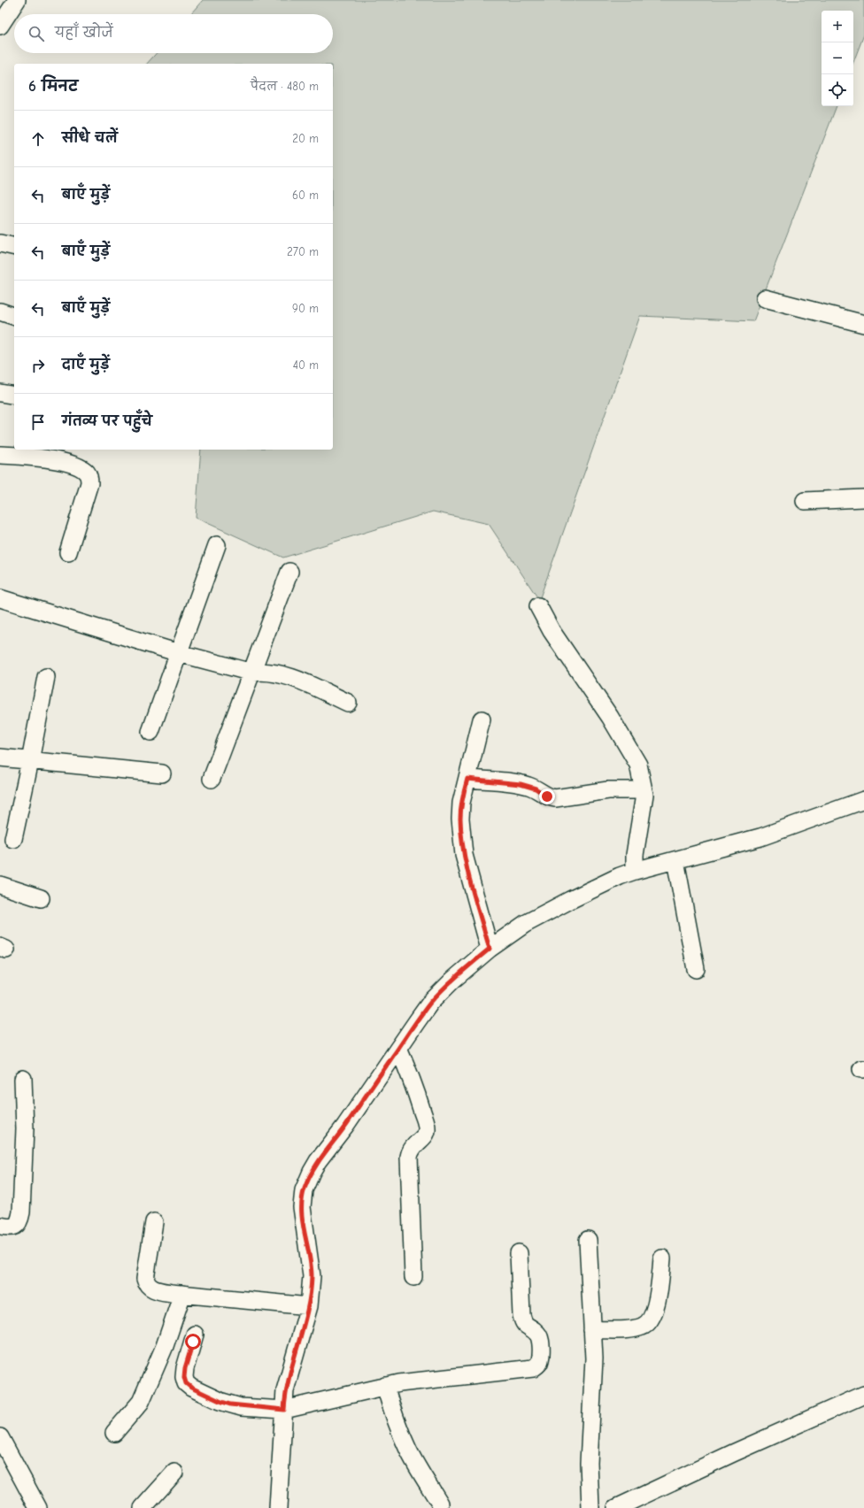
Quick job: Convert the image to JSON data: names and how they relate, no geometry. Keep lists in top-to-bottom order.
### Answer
{
  "page": {
    "map_buttons": ["+", "−"],
    "search": "यहाँ खोजें",
    "heading": ["6 मिनट", "पैदल · 480 m"],
    "list": [
      ["सीधे चलें", "20 m"],
      ["बाएँ मुड़ें", "60 m"],
      ["बाएँ मुड़ें", "270 m"],
      ["बाएँ मुड़ें", "90 m"],
      ["दाएँ मुड़ें", "40 m"],
      "गंतव्य पर पहुँचे"
    ]
  }
}
